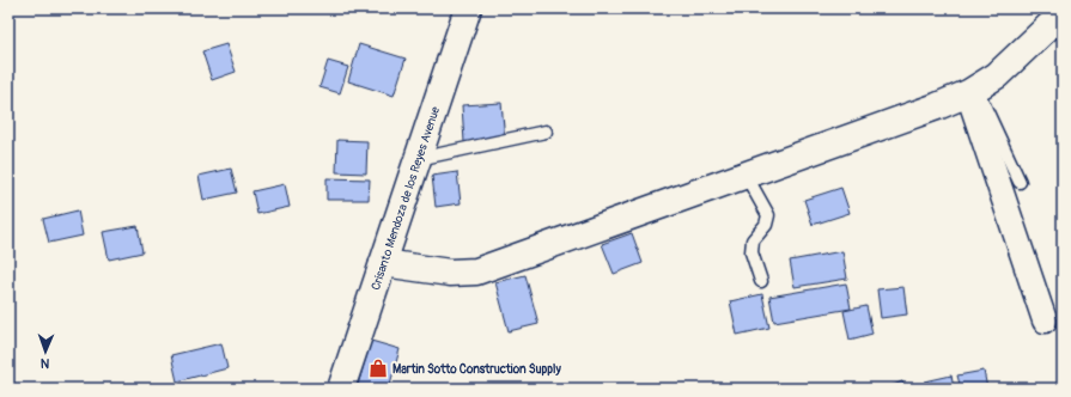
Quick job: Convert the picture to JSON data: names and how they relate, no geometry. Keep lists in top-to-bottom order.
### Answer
{
  "streets": {
    "street": ["Crisanto Mendoza de los Reyes Avenue"]
  },
  "places": {
    "shop": ["Martin Sotto Construction Supply"]
  },
  "north": "bottom"
}
